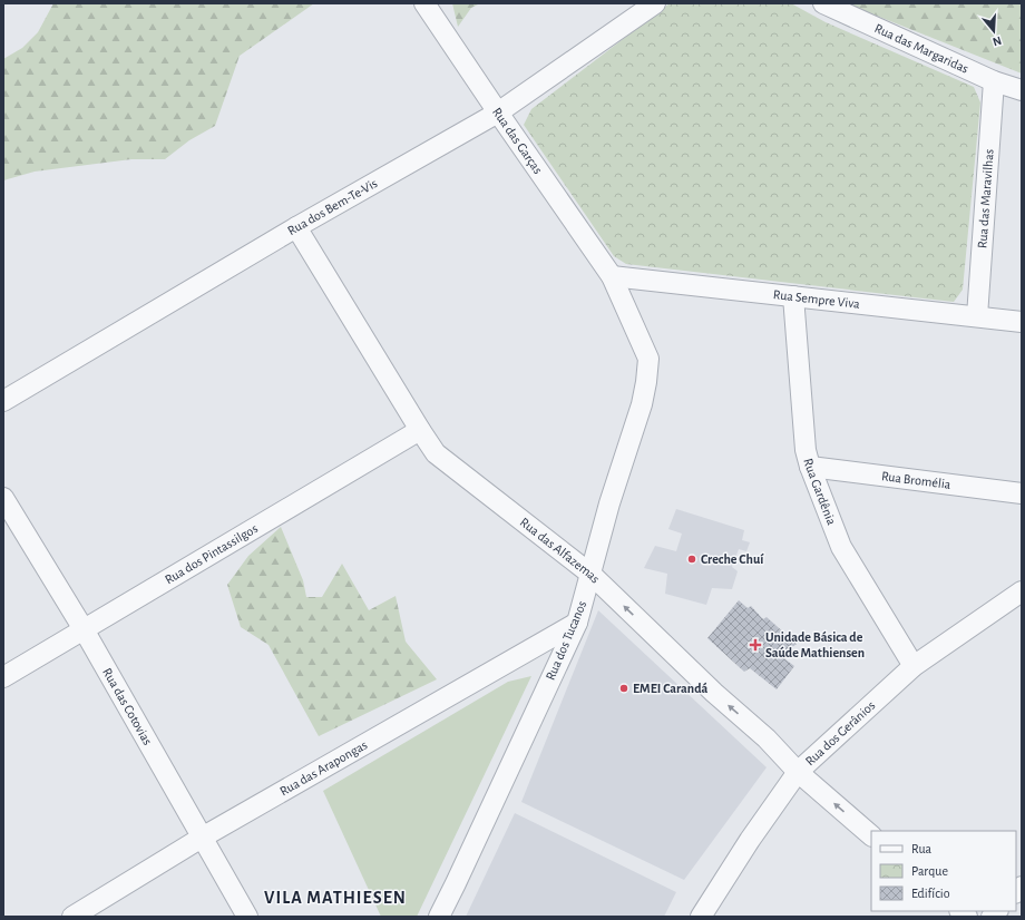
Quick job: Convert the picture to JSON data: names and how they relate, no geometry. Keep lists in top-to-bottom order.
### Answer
{
  "streets": {
    "street": [
      "Rua das Margaridas",
      "Rua das Garças",
      "Rua das Maravilhas",
      "Rua dos Bem-Te-Vis",
      "Rua Sempre Viva",
      "Rua Bromélia",
      "Rua Gardênia",
      "Rua das Alfazemas",
      "Rua dos Pintassilgos",
      "Rua dos Tucanos",
      "Rua das Cotovias",
      "Rua dos Gerânios",
      "Rua das Arapongas"
    ]
  },
  "crossings": [
    ["Rua das Margaridas", "Rua das Maravilhas"],
    ["Rua das Garças", "Rua dos Bem-Te-Vis"],
    ["Rua das Garças", "Rua Sempre Viva"],
    ["Rua das Garças", "Rua dos Tucanos"],
    ["Rua das Maravilhas", "Rua Sempre Viva"],
    ["Rua dos Bem-Te-Vis", "Rua das Alfazemas"],
    ["Rua Sempre Viva", "Rua Gardênia"],
    ["Rua Sempre Viva", "Rua dos Tucanos"],
    ["Rua Bromélia", "Rua Gardênia"],
    ["Rua Gardênia", "Rua dos Gerânios"],
    ["Rua das Alfazemas", "Rua dos Pintassilgos"],
    ["Rua das Alfazemas", "Rua dos Tucanos"],
    ["Rua das Alfazemas", "Rua dos Gerânios"],
    ["Rua dos Pintassilgos", "Rua das Cotovias"],
    ["Rua dos Tucanos", "Rua das Arapongas"],
    ["Rua das Cotovias", "Rua das Arapongas"]
  ],
  "one_way": ["Rua das Alfazemas"],
  "districts": ["VILA MATHIESEN"],
  "places": {
    "other": ["Creche Chuí", "EMEI Carandá"],
    "health": ["Unidade Básica de Saúde Mathiensen"]
  },
  "legend": ["Rua", "Parque", "Edifício"],
  "north": "bottom"
}
